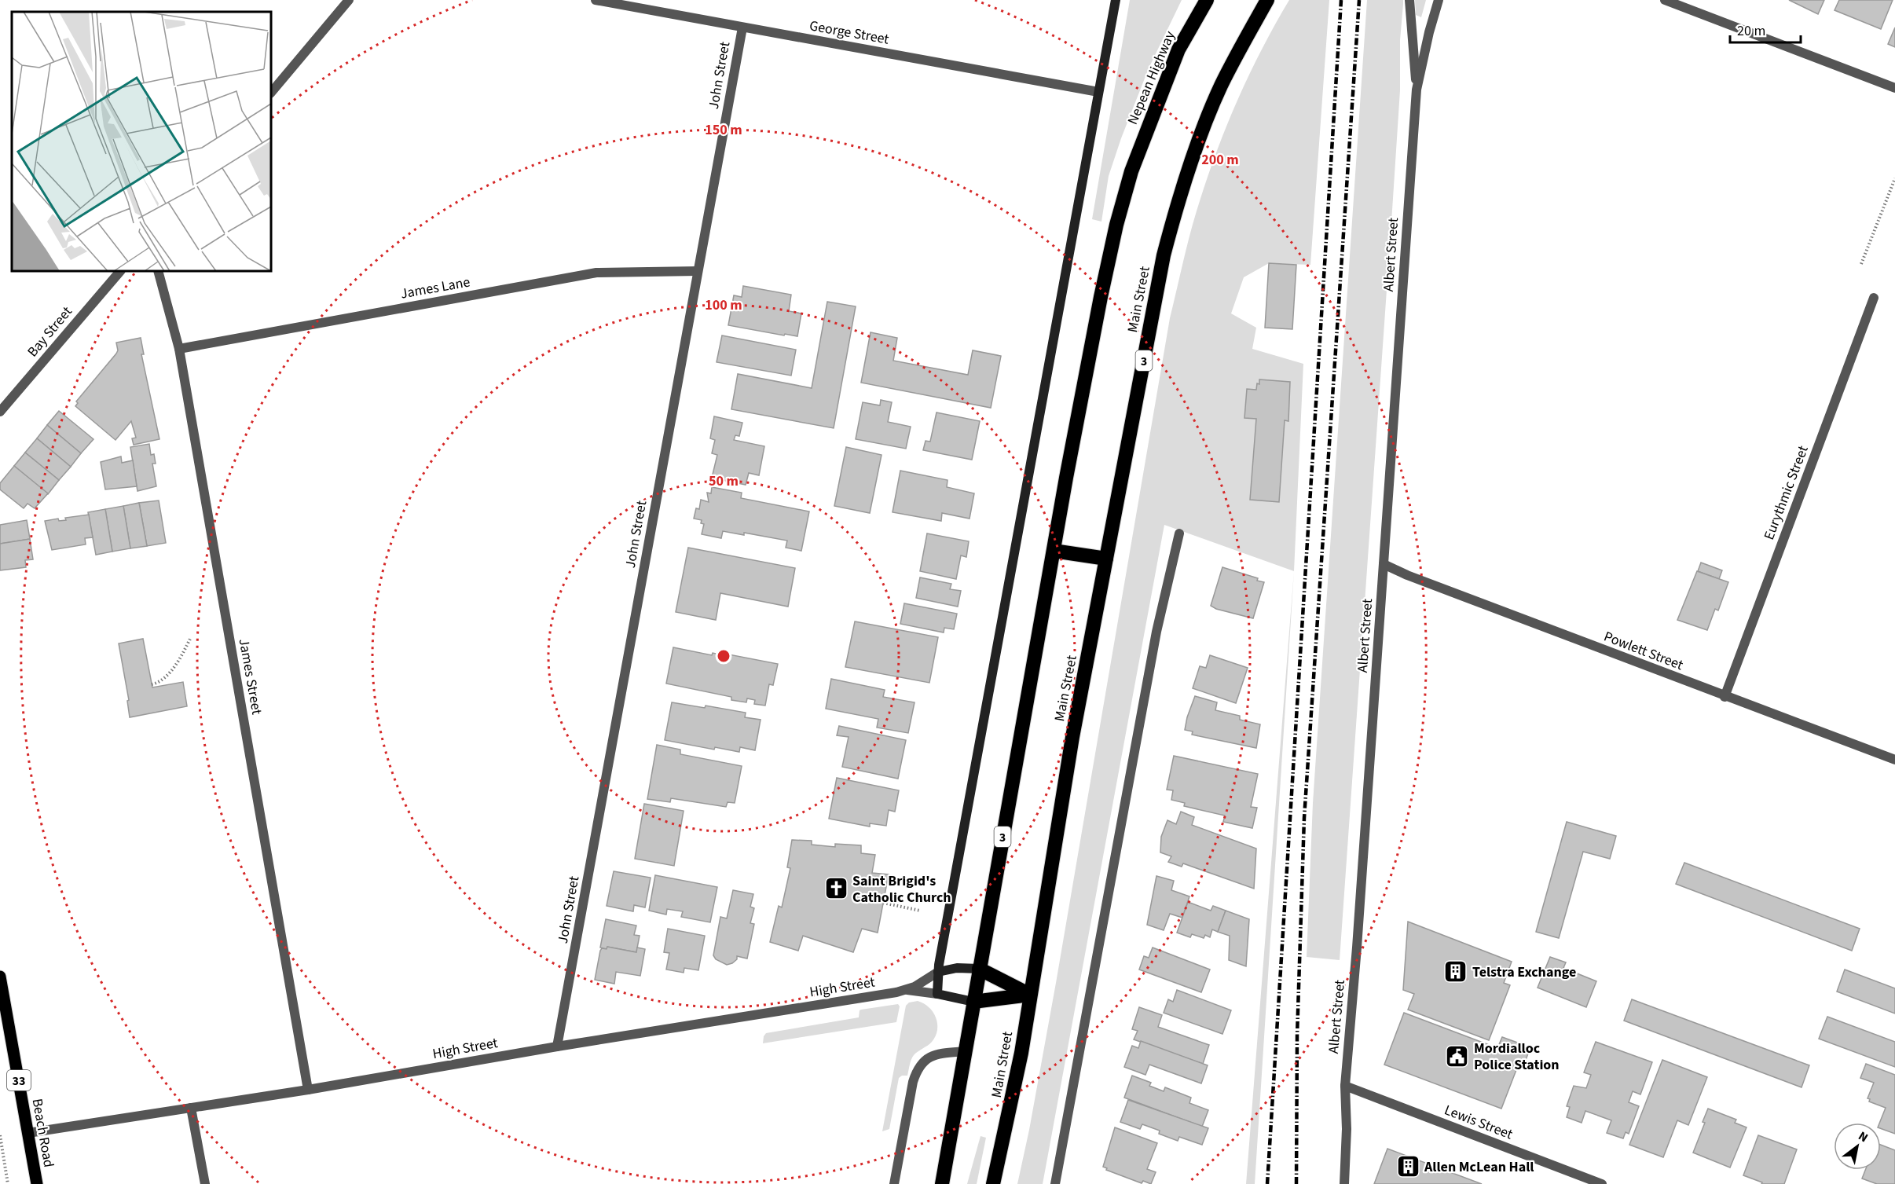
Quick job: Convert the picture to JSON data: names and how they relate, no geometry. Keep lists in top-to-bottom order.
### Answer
{
  "streets": {
    "highway": ["Nepean Highway", "Main Street", "3"],
    "main road": ["33", "Beach Road"],
    "street": [
      "George Street",
      "John Street",
      "Albert Street",
      "James Lane",
      "Bay Street",
      "Eurythmic Street",
      "Powlett Street",
      "James Street",
      "High Street",
      "Lewis Street"
    ]
  },
  "crossings": [
    ["George Street", "John Street"],
    ["John Street", "James Lane"],
    ["John Street", "High Street"],
    ["Nepean Highway", "3"],
    ["Albert Street", "Powlett Street"],
    ["Albert Street", "Lewis Street"],
    ["James Lane", "James Street"],
    ["3", "High Street"],
    ["Eurythmic Street", "Powlett Street"],
    ["James Street", "High Street"],
    ["High Street", "Beach Road"]
  ],
  "places": {
    "church": ["Saint Brigid's Catholic Church"],
    "building": ["Telstra Exchange", "Allen McLean Hall"],
    "public building": ["Mordialloc Police Station"]
  },
  "scale_bar": "20 m",
  "north": "top right",
  "rings": [
    "150 m",
    "200 m",
    "100 m",
    "50 m"
  ]
}
